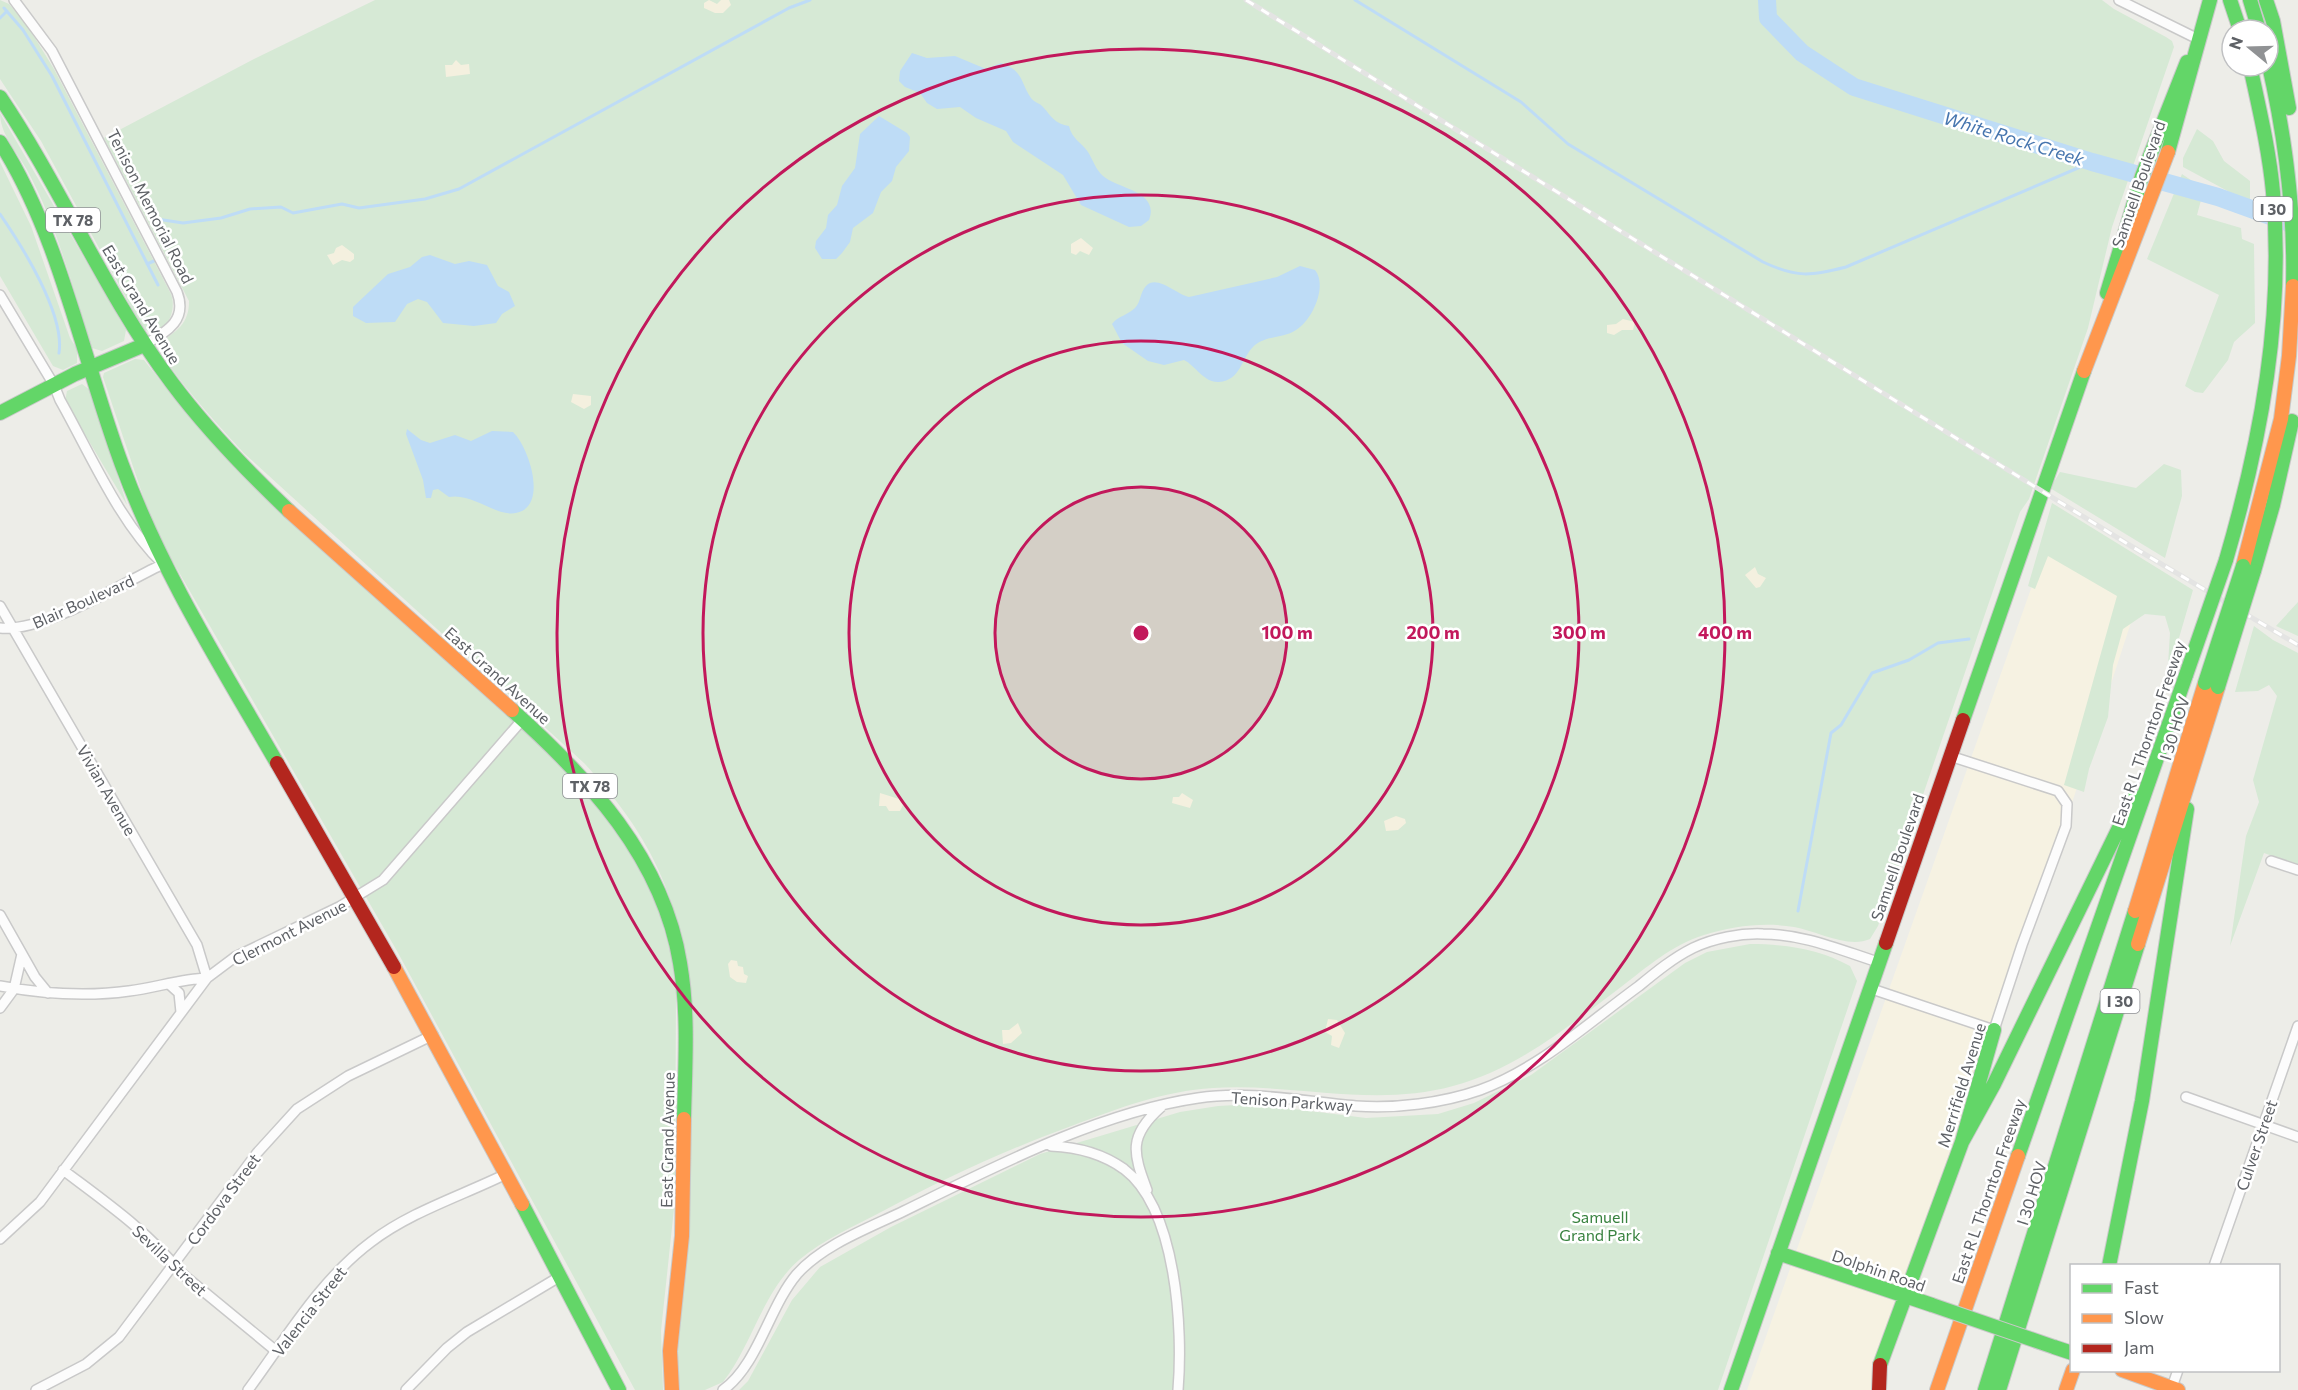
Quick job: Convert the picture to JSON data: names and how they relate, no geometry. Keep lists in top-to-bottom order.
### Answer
{
  "streets": {
    "main road": [
      "Samuell Boulevard",
      "Tenison Memorial Road",
      "I 30",
      "TX 78",
      "East Grand Avenue",
      "I 30 HOV",
      "East R L Thornton Freeway",
      "Merrifield Avenue",
      "Dolphin Road"
    ],
    "street": [
      "Blair Boulevard",
      "Vivian Avenue",
      "Clermont Avenue",
      "Tenison Parkway",
      "Culver Street",
      "Cordova Street",
      "Sevilla Street",
      "Valencia Street"
    ]
  },
  "crossings": [
    ["Samuell Boulevard", "Merrifield Avenue"],
    ["Samuell Boulevard", "Tenison Parkway"],
    ["Samuell Boulevard", "Dolphin Road"],
    ["Tenison Memorial Road", "TX 78"],
    ["Tenison Memorial Road", "East Grand Avenue"],
    ["I 30", "I 30 HOV"],
    ["TX 78", "Blair Boulevard"],
    ["TX 78", "Clermont Avenue"],
    ["TX 78", "Cordova Street"],
    ["TX 78", "Valencia Street"],
    ["East Grand Avenue", "Clermont Avenue"],
    ["Blair Boulevard", "Vivian Avenue"],
    ["Vivian Avenue", "Clermont Avenue"],
    ["Clermont Avenue", "Sevilla Street"],
    ["Merrifield Avenue", "Dolphin Road"],
    ["Cordova Street", "Sevilla Street"],
    ["Sevilla Street", "Valencia Street"]
  ],
  "water": ["White Rock Creek"],
  "parks": ["Samuell Grand Park"],
  "legend": ["Fast", "Slow", "Jam"],
  "north": "left",
  "rings": [
    "100 m",
    "200 m",
    "300 m",
    "400 m"
  ]
}
